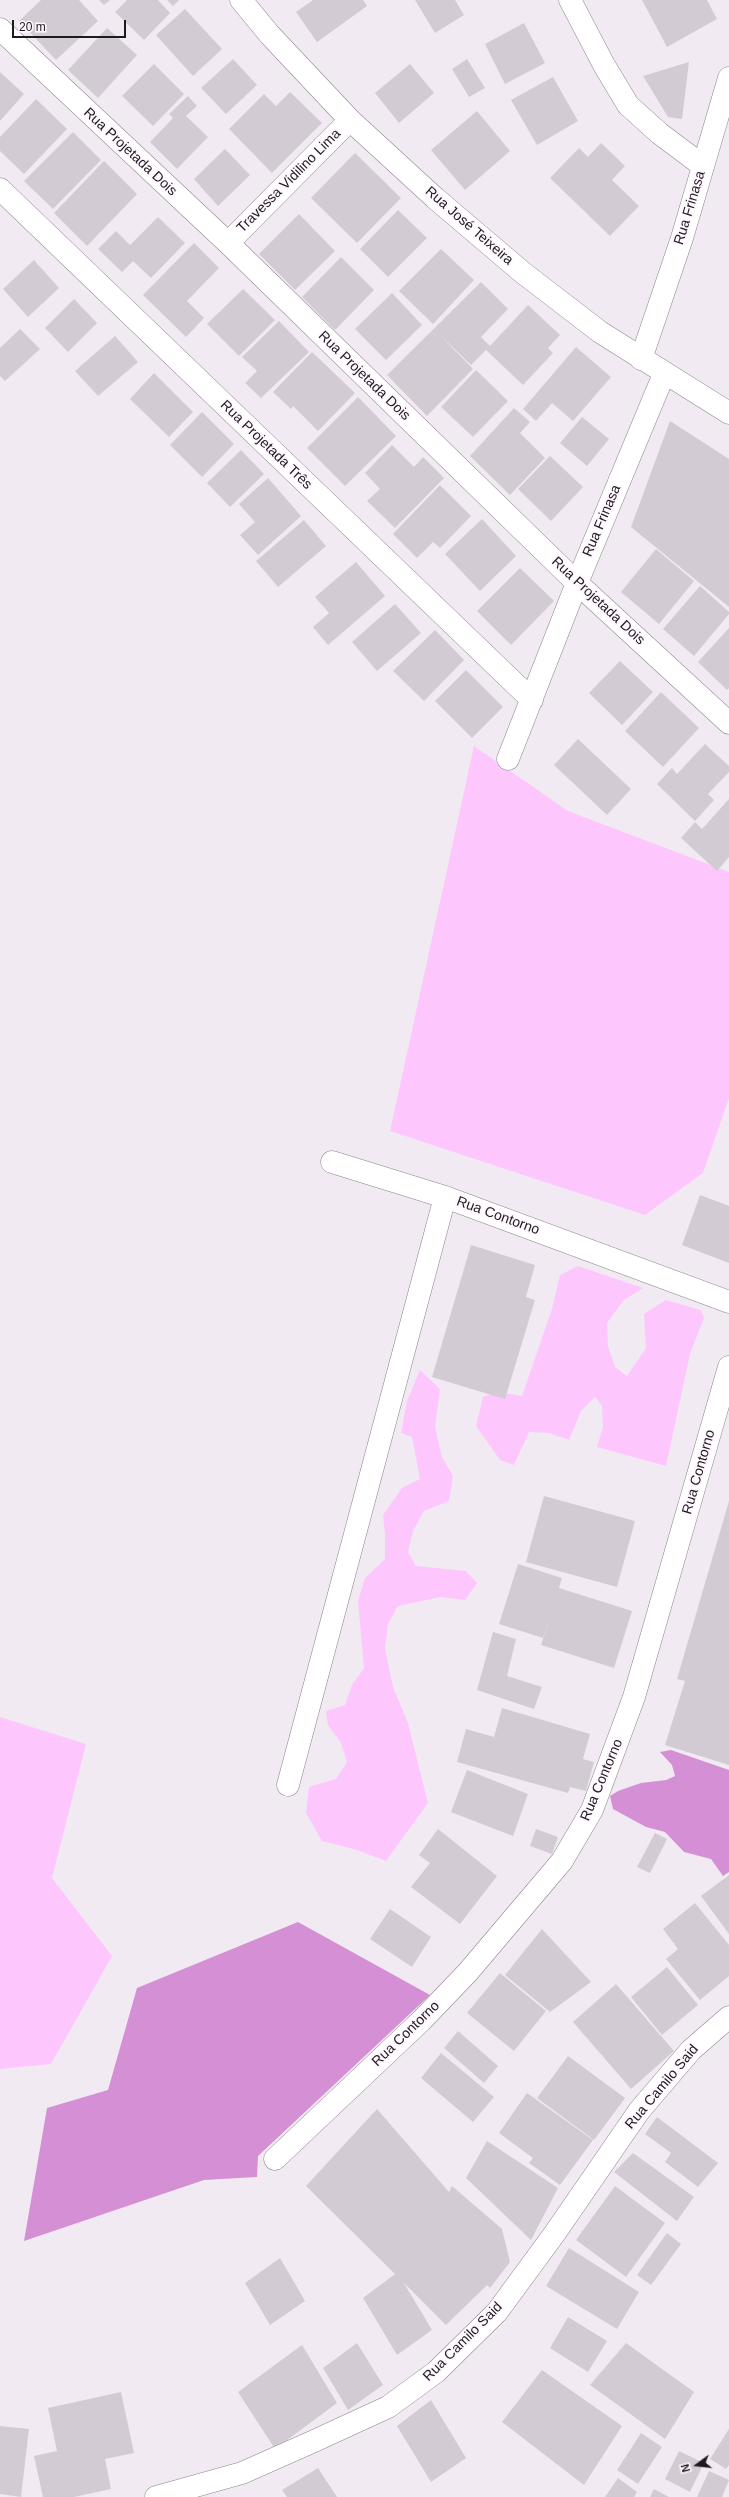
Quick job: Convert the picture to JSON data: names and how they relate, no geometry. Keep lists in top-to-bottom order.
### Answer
{
  "streets": {
    "street": [
      "Rua Projetada Dois",
      "Travessa Vidilino Lima",
      "Rua Frinasa",
      "Rua José Teixeira",
      "Rua Projetada Três",
      "Rua Contorno",
      "Rua Camilo Said"
    ]
  },
  "crossings": [
    ["Rua Projetada Dois", "Travessa Vidilino Lima"],
    ["Rua Projetada Dois", "Rua Frinasa"],
    ["Travessa Vidilino Lima", "Rua José Teixeira"],
    ["Rua Frinasa", "Rua José Teixeira"],
    ["Rua Frinasa", "Rua Projetada Três"]
  ],
  "scale_bar": "20 m",
  "north": "left"
}
